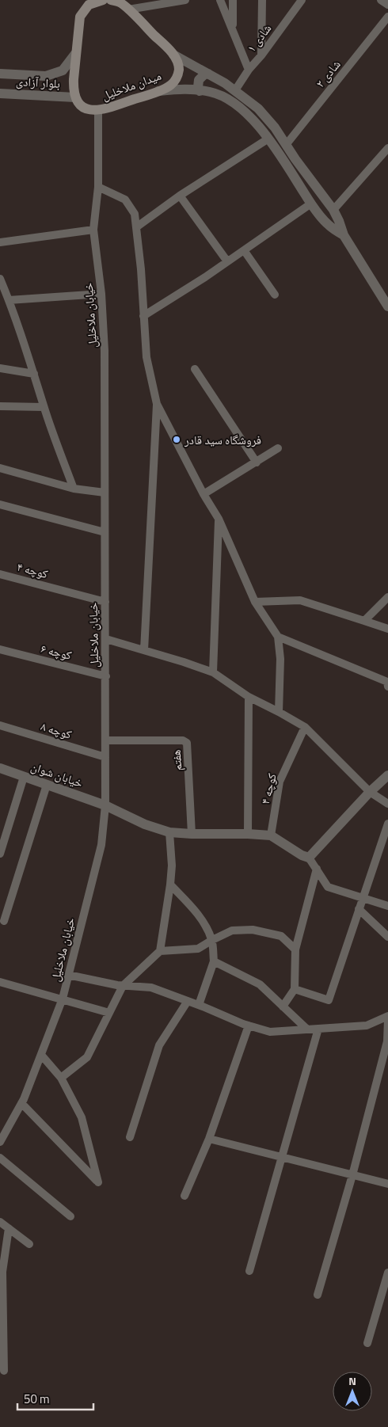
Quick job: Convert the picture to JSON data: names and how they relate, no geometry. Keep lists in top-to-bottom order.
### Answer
{
  "streets": {
    "main road": ["میدان ملاخلیل"],
    "street": [
      "شادی ۱",
      "شادی ۲",
      "بلوار آزادی",
      "خیابان ملاخلیل",
      "کوچه ۴",
      "کوچه ۶",
      "کوچه ۸",
      "هفتم",
      "خیابان شوان"
    ]
  },
  "crossings": [
    ["بلوار آزادی", "میدان ملاخلیل"],
    ["میدان ملاخلیل", "خیابان ملاخلیل"],
    ["خیابان ملاخلیل", "کوچه ۴"],
    ["خیابان ملاخلیل", "کوچه ۶"],
    ["خیابان ملاخلیل", "کوچه ۸"],
    ["خیابان ملاخلیل", "هفتم"],
    ["خیابان ملاخلیل", "خیابان شوان"],
    ["کوچه ۴", "خیابان شوان"],
    ["هفتم", "خیابان شوان"]
  ],
  "places": ["فروشگاه سید قادر"],
  "scale_bar": "50 m",
  "north": "top"
}
